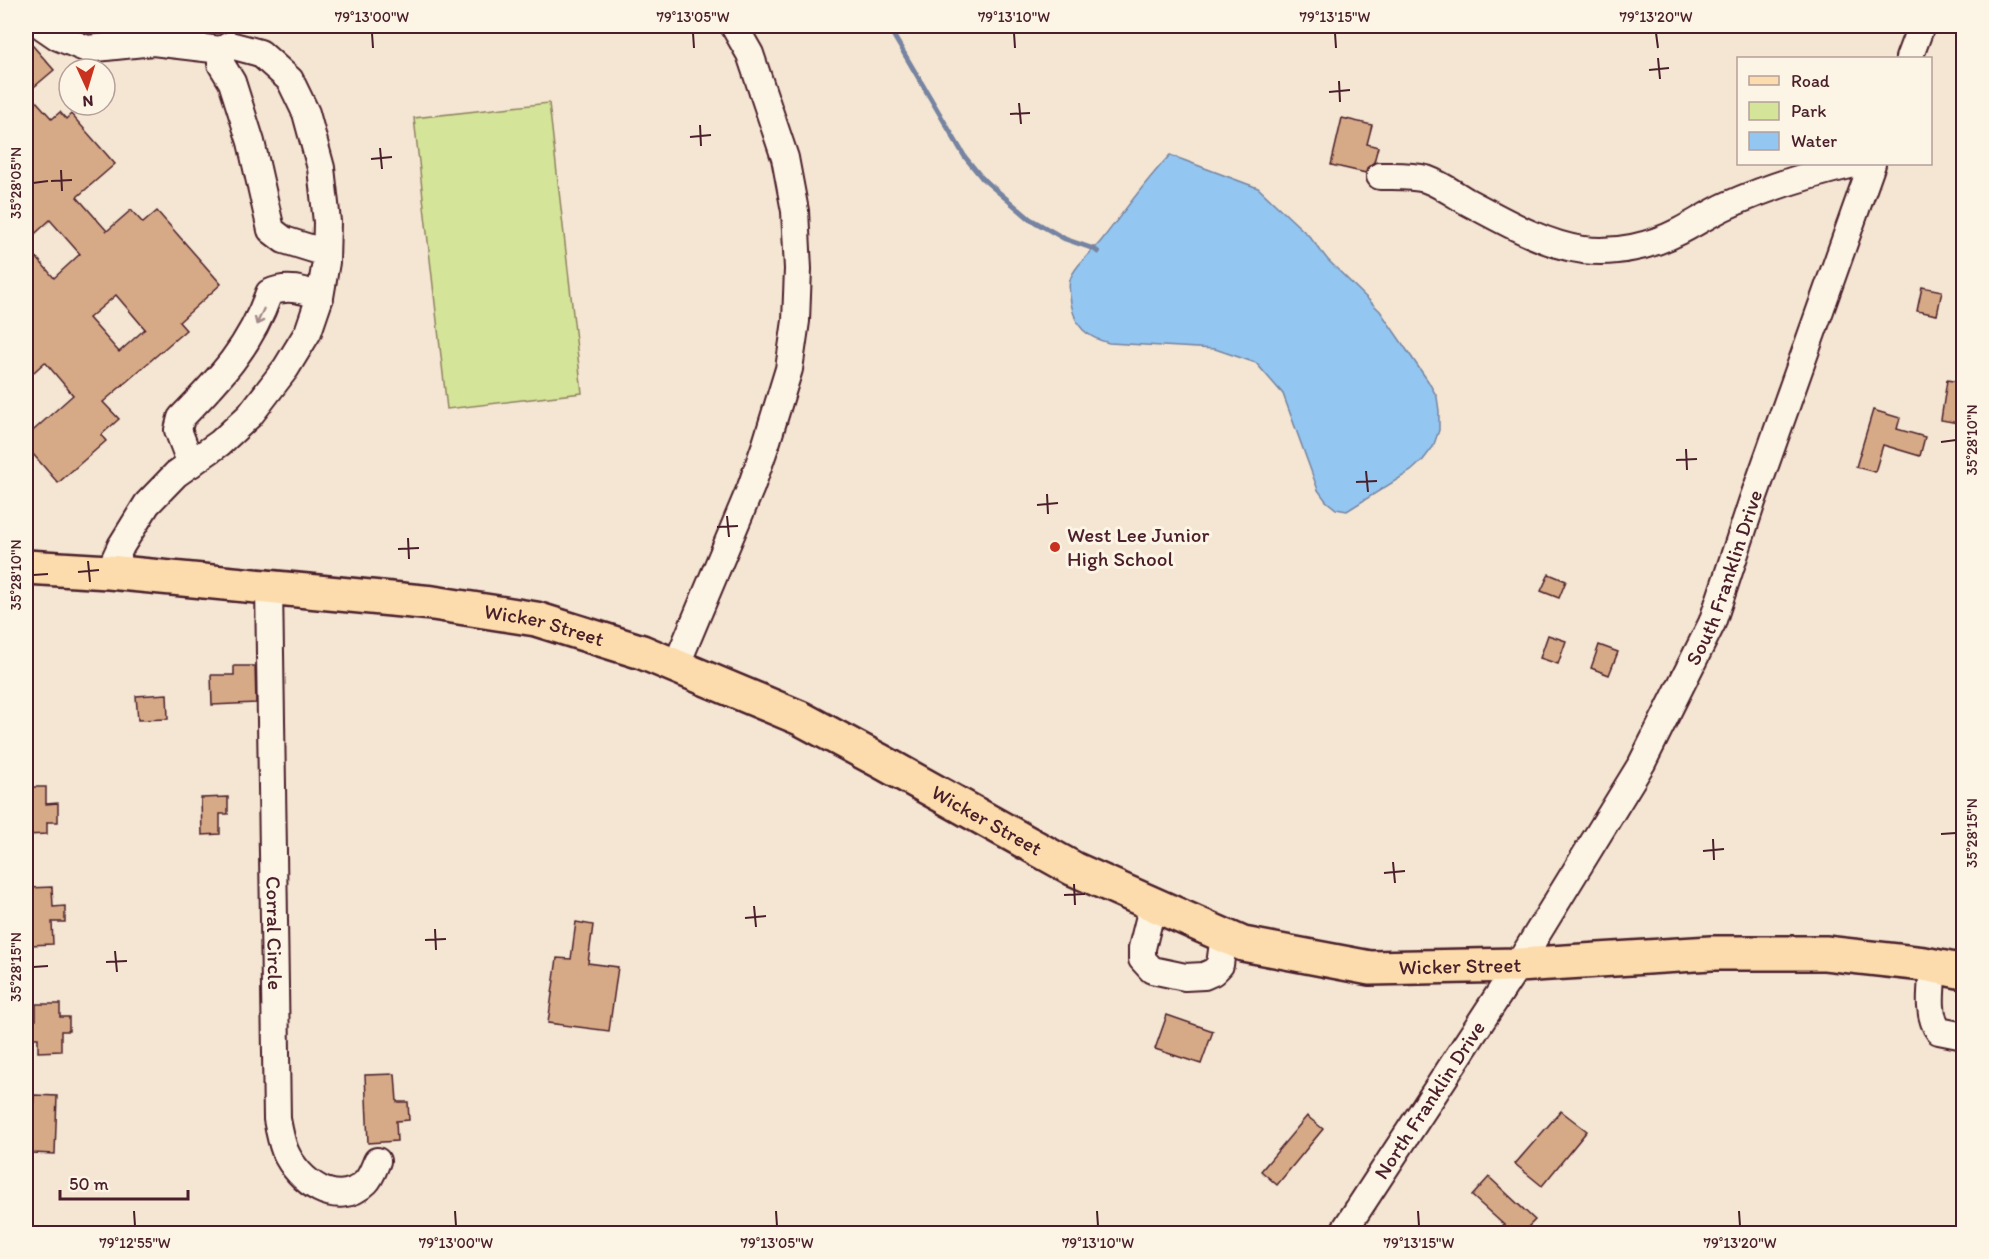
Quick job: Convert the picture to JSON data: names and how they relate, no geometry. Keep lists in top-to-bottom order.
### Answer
{
  "streets": {
    "main road": ["Wicker Street"],
    "street": ["South Franklin Drive", "Corral Circle", "North Franklin Drive"]
  },
  "crossings": [
    ["South Franklin Drive", "Wicker Street"],
    ["South Franklin Drive", "North Franklin Drive"],
    ["Wicker Street", "Corral Circle"],
    ["Wicker Street", "North Franklin Drive"]
  ],
  "places": ["West Lee Junior High School"],
  "legend": ["Road", "Park", "Water"],
  "scale_bar": "50 m",
  "north": "bottom",
  "coordinates": [
    "79°13'00\"W",
    "79°13'05\"W",
    "79°13'10\"W",
    "79°13'15\"W",
    "79°13'20\"W",
    "35°28'05\"N",
    "35°28'10\"N",
    "35°28'15\"N",
    "79°12'55\"W"
  ]
}
